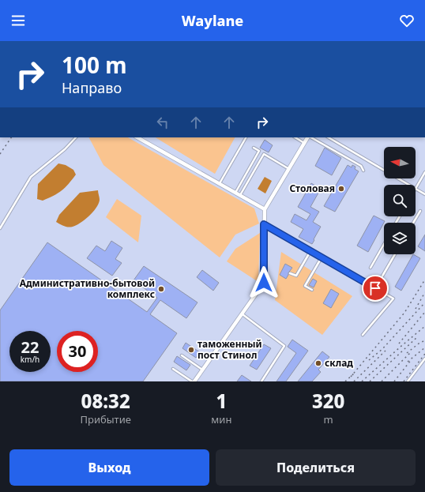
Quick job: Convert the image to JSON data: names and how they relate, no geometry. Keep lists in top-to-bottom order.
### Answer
{
  "places": [
    "Столовая",
    "Административно-бытовой комплекс",
    "таможенный пост Стинол",
    "склад"
  ],
  "north": "left",
  "page": {
    "header": "Waylane",
    "turn": ["100 m", "Направо"],
    "speed": "22 km/h",
    "limit": "30",
    "eta": [
      "08:32",
      "Прибытие",
      "1",
      "мин",
      "320",
      "m"
    ],
    "buttons": ["Выход", "Поделиться"]
  }
}
